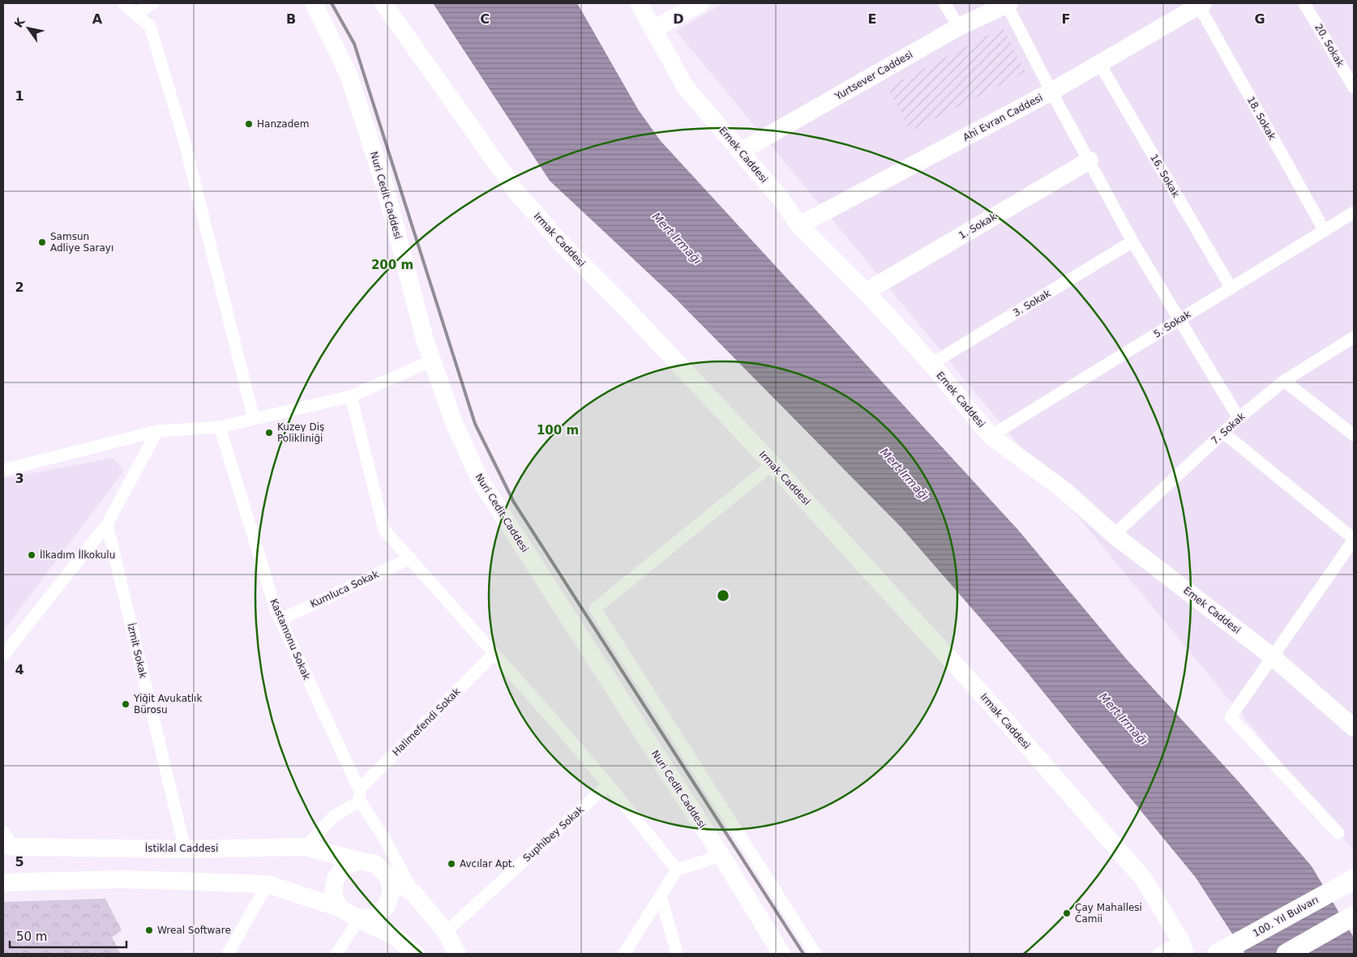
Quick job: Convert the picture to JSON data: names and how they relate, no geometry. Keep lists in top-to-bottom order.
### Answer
{
  "streets": {
    "main road": [
      "Yurtsever Caddesi",
      "Ahi Evran Caddesi",
      "Emek Caddesi",
      "Nuri Cedit Caddesi",
      "1. Sokak",
      "Irmak Caddesi",
      "İstiklal Caddesi",
      "100. Yıl Bulvarı"
    ],
    "street": [
      "20. Sokak",
      "18. Sokak",
      "16. Sokak",
      "3. Sokak",
      "5. Sokak",
      "7. Sokak",
      "Kumluca Sokak",
      "Kastamonu Sokak",
      "İzmit Sokak",
      "Halimefendi Sokak",
      "Suphibey Sokak"
    ]
  },
  "crossings": [
    ["Yurtsever Caddesi", "Emek Caddesi"],
    ["Ahi Evran Caddesi", "18. Sokak"],
    ["Ahi Evran Caddesi", "Emek Caddesi"],
    ["Ahi Evran Caddesi", "16. Sokak"],
    ["18. Sokak", "5. Sokak"],
    ["Emek Caddesi", "1. Sokak"],
    ["Emek Caddesi", "3. Sokak"],
    ["Emek Caddesi", "5. Sokak"],
    ["Emek Caddesi", "7. Sokak"],
    ["16. Sokak", "5. Sokak"],
    ["Kumluca Sokak", "Kastamonu Sokak"],
    ["Kastamonu Sokak", "Halimefendi Sokak"],
    ["İzmit Sokak", "İstiklal Caddesi"],
    ["Halimefendi Sokak", "İstiklal Caddesi"]
  ],
  "water": ["Mert Irmağı"],
  "places": [
    "Hanzadem",
    "Samsun Adliye Sarayı",
    "Kuzey Diş Polikliniği",
    "İlkadım İlkokulu",
    "Yiğit Avukatlık Bürosu",
    "Avcılar Apt.",
    "Çay Mahallesi Camii",
    "Wreal Software"
  ],
  "scale_bar": "50 m",
  "north": "top left",
  "grid": {
    "columns": [
      "A",
      "B",
      "C",
      "D",
      "E",
      "F",
      "G"
    ],
    "rows": [
      "1",
      "2",
      "3",
      "4",
      "5"
    ]
  },
  "rings": ["200 m", "100 m"]
}
